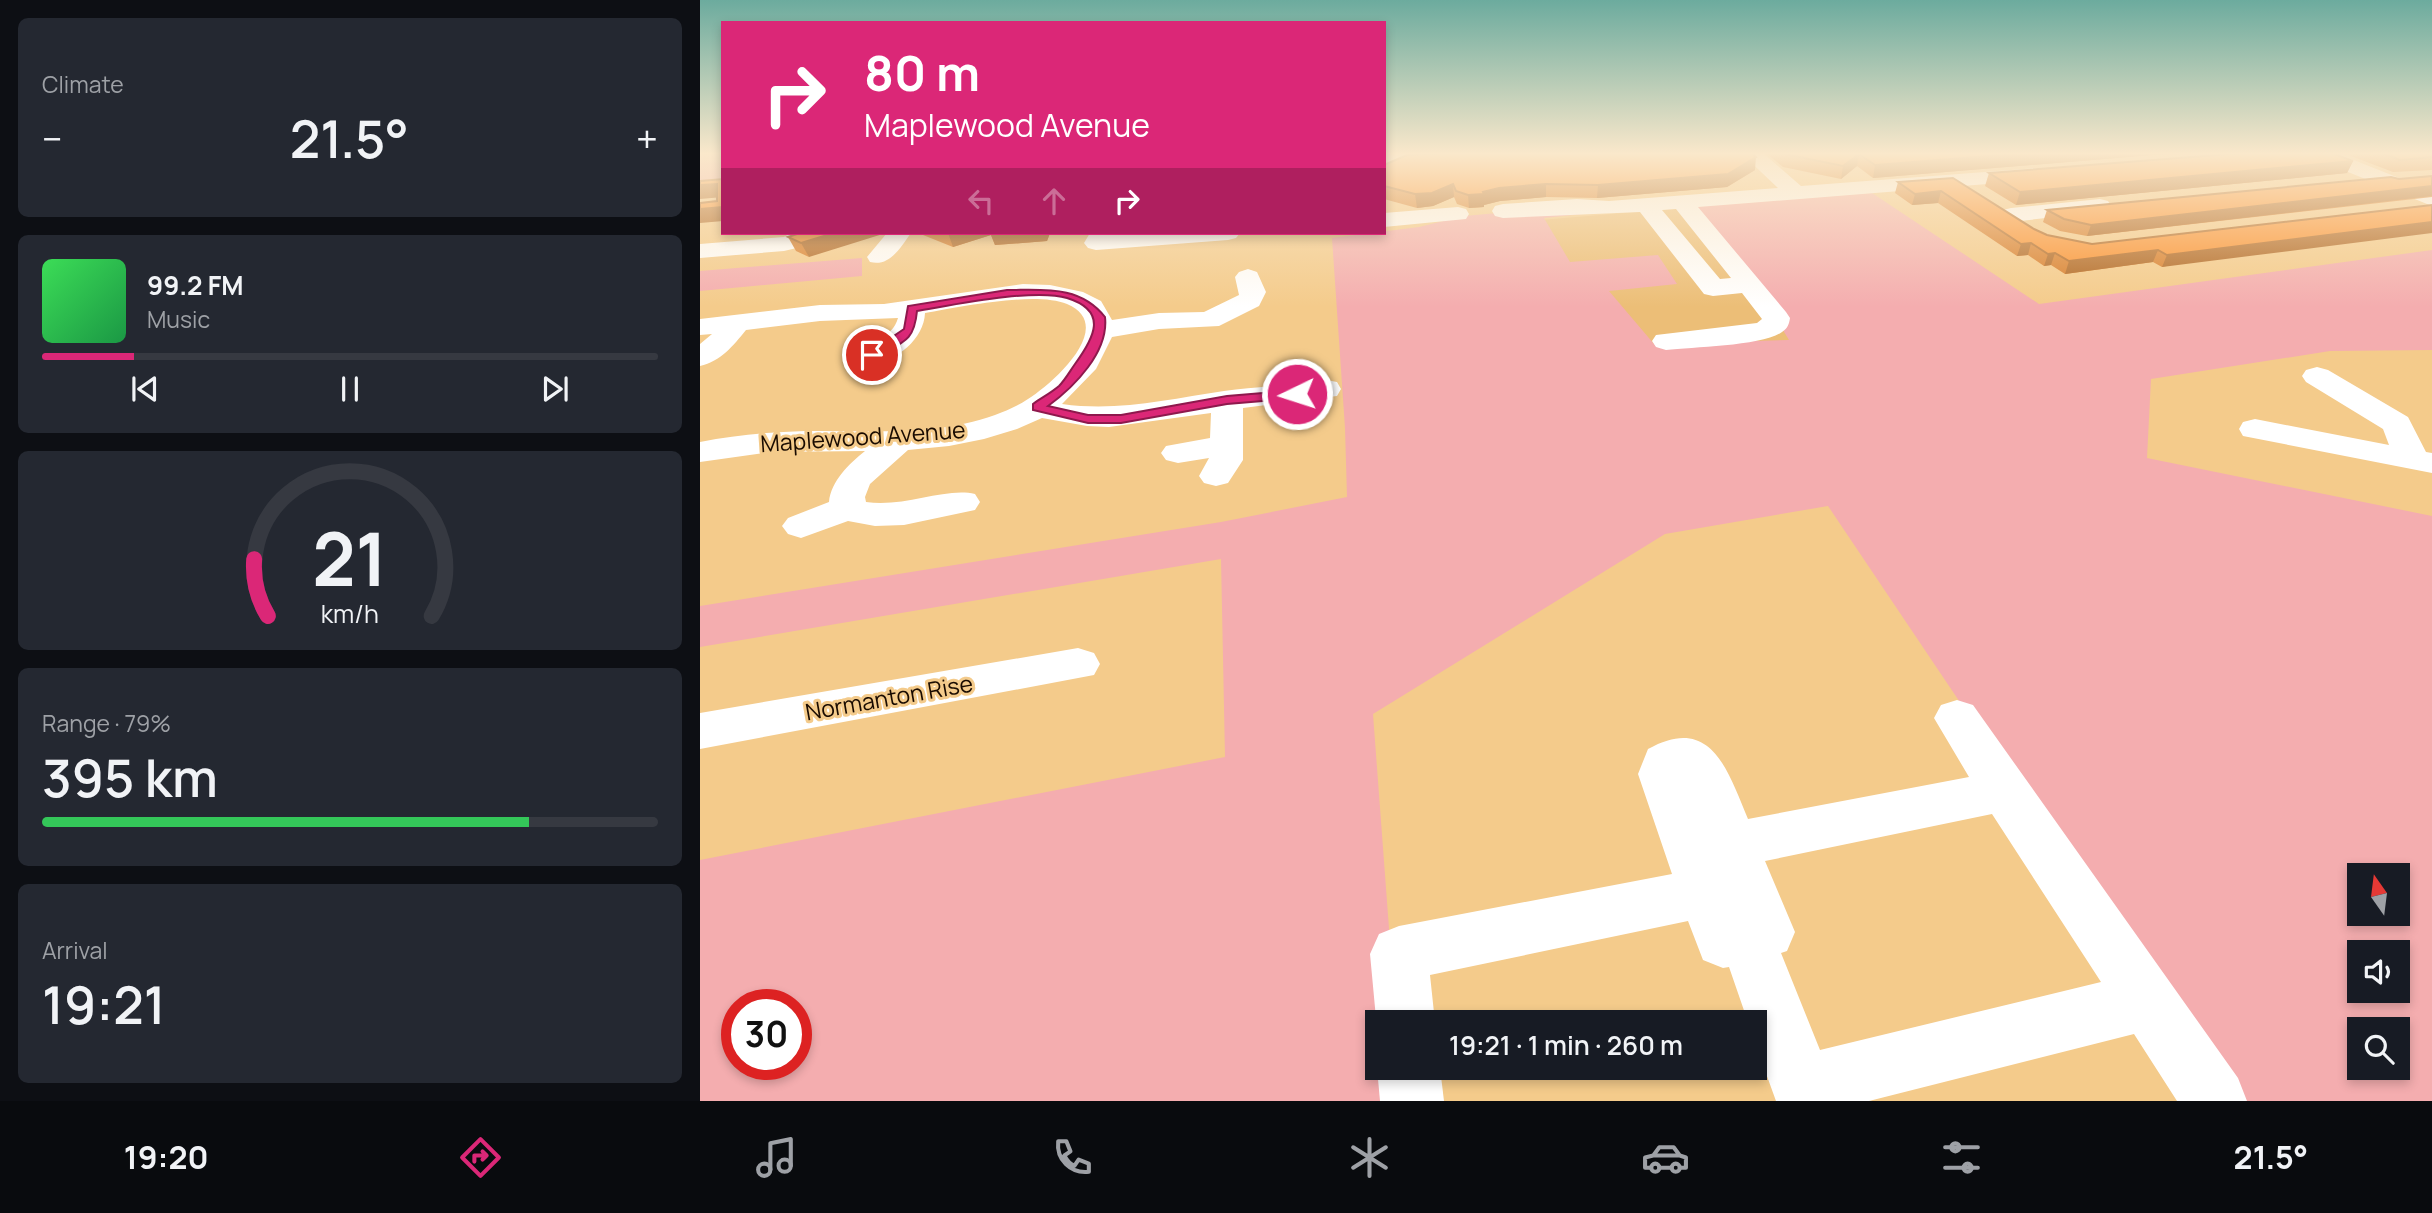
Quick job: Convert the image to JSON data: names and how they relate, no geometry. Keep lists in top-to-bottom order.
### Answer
{
  "streets": {
    "street": ["Maplewood Avenue", "Normanton Rise"]
  },
  "north": "top",
  "page": {
    "tile": [
      "Climate",
      ["Range · 79%", "395 km"],
      ["Arrival", "19:21"]
    ],
    "turn": ["80 m", "Maplewood Avenue"],
    "heat": ["−", "21.5°", "+"],
    "song": ["99.2 FM", "Music"],
    "limit": "30",
    "trip": "19:21 · 1 min · 260 m",
    "tabs": ["19:20", "21.5°"],
    "gauge": ["21", "km/h"]
  }
}
